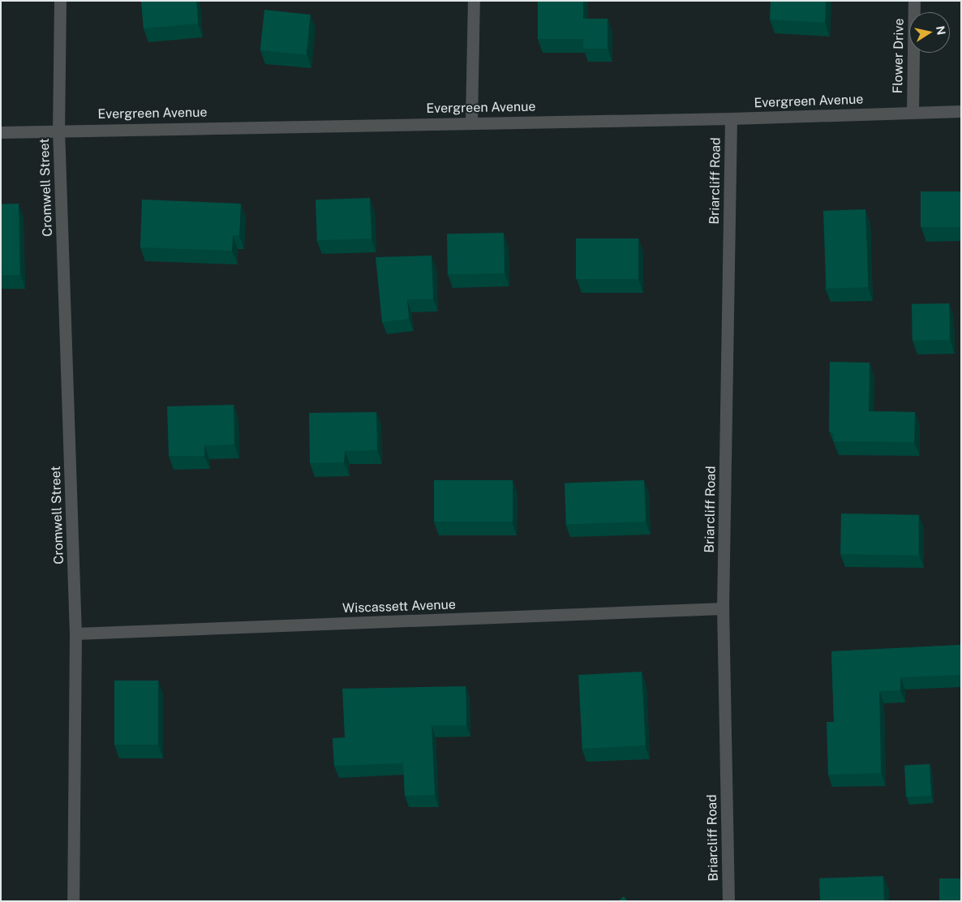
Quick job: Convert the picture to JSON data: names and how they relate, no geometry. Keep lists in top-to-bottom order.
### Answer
{
  "streets": {
    "street": [
      "Flower Drive",
      "Evergreen Avenue",
      "Briarcliff Road",
      "Cromwell Street",
      "Wiscassett Avenue"
    ]
  },
  "crossings": [
    ["Flower Drive", "Evergreen Avenue"],
    ["Evergreen Avenue", "Briarcliff Road"],
    ["Evergreen Avenue", "Cromwell Street"],
    ["Briarcliff Road", "Wiscassett Avenue"],
    ["Cromwell Street", "Wiscassett Avenue"]
  ],
  "north": "right"
}
